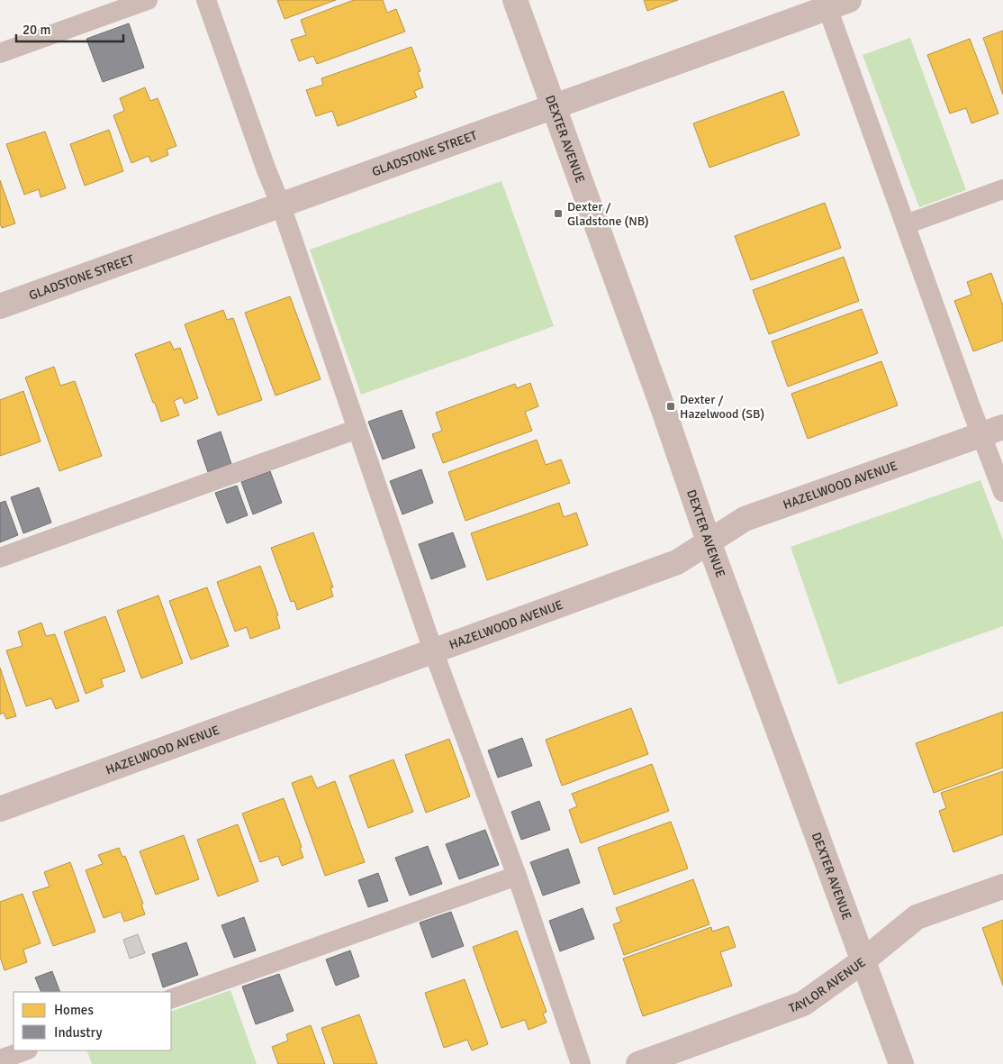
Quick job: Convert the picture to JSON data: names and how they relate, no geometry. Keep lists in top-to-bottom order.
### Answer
{
  "streets": {
    "street": [
      "DEXTER AVENUE",
      "GLADSTONE STREET",
      "HAZELWOOD AVENUE",
      "TAYLOR AVENUE"
    ]
  },
  "crossings": [
    ["DEXTER AVENUE", "GLADSTONE STREET"],
    ["DEXTER AVENUE", "HAZELWOOD AVENUE"],
    ["DEXTER AVENUE", "TAYLOR AVENUE"]
  ],
  "places": {
    "transit": ["Dexter / Gladstone (NB)", "Dexter / Hazelwood (SB)"]
  },
  "legend": ["Homes", "Industry"],
  "scale_bar": "20 m"
}
